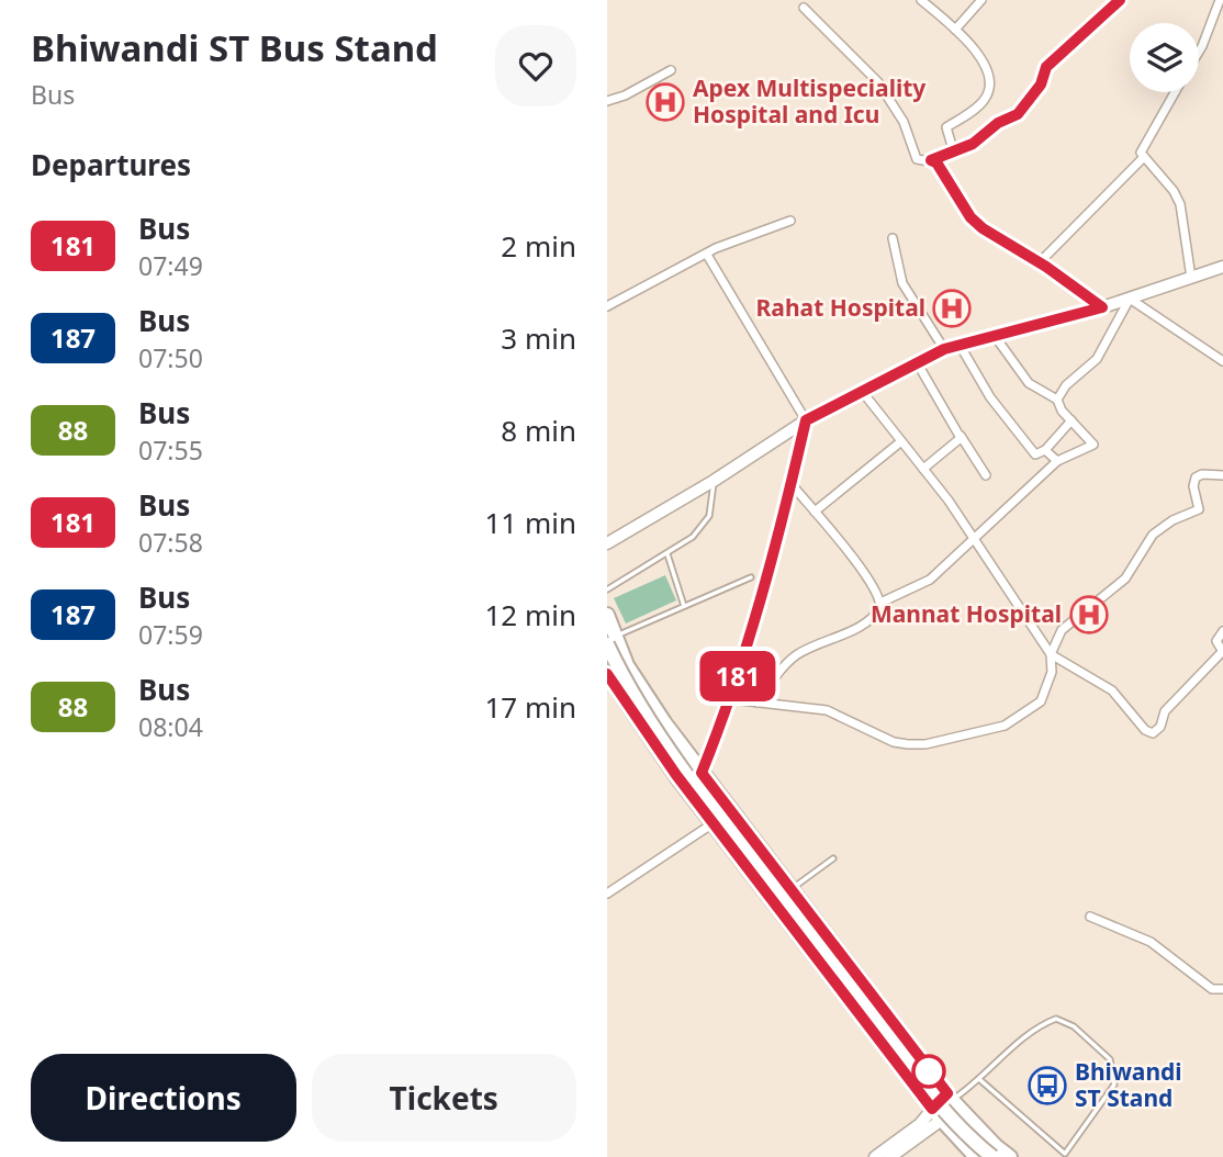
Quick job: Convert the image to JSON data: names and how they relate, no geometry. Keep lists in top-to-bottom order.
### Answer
{
  "places": {
    "hospital": ["Apex Multispeciality Hospital and Icu", "Rahat Hospital", "Mannat Hospital"],
    "bus stop": ["Bhiwandi ST Stand"]
  },
  "lines": ["bus line 181"],
  "page": {
    "heading": [
      ["Bhiwandi ST Bus Stand", "Bus"],
      "Departures"
    ],
    "on_map": "181",
    "list": [
      {
        "mark": "181",
        "name": "Bus",
        "note": "07:49",
        "value": "2 min"
      },
      {
        "mark": "187",
        "name": "Bus",
        "note": "07:50",
        "value": "3 min"
      },
      {
        "mark": "88",
        "name": "Bus",
        "note": "07:55",
        "value": "8 min"
      },
      {
        "mark": "181",
        "name": "Bus",
        "note": "07:58",
        "value": "11 min"
      },
      {
        "mark": "187",
        "name": "Bus",
        "note": "07:59",
        "value": "12 min"
      },
      {
        "mark": "88",
        "name": "Bus",
        "note": "08:04",
        "value": "17 min"
      }
    ],
    "buttons": ["Directions", "Tickets"]
  }
}
